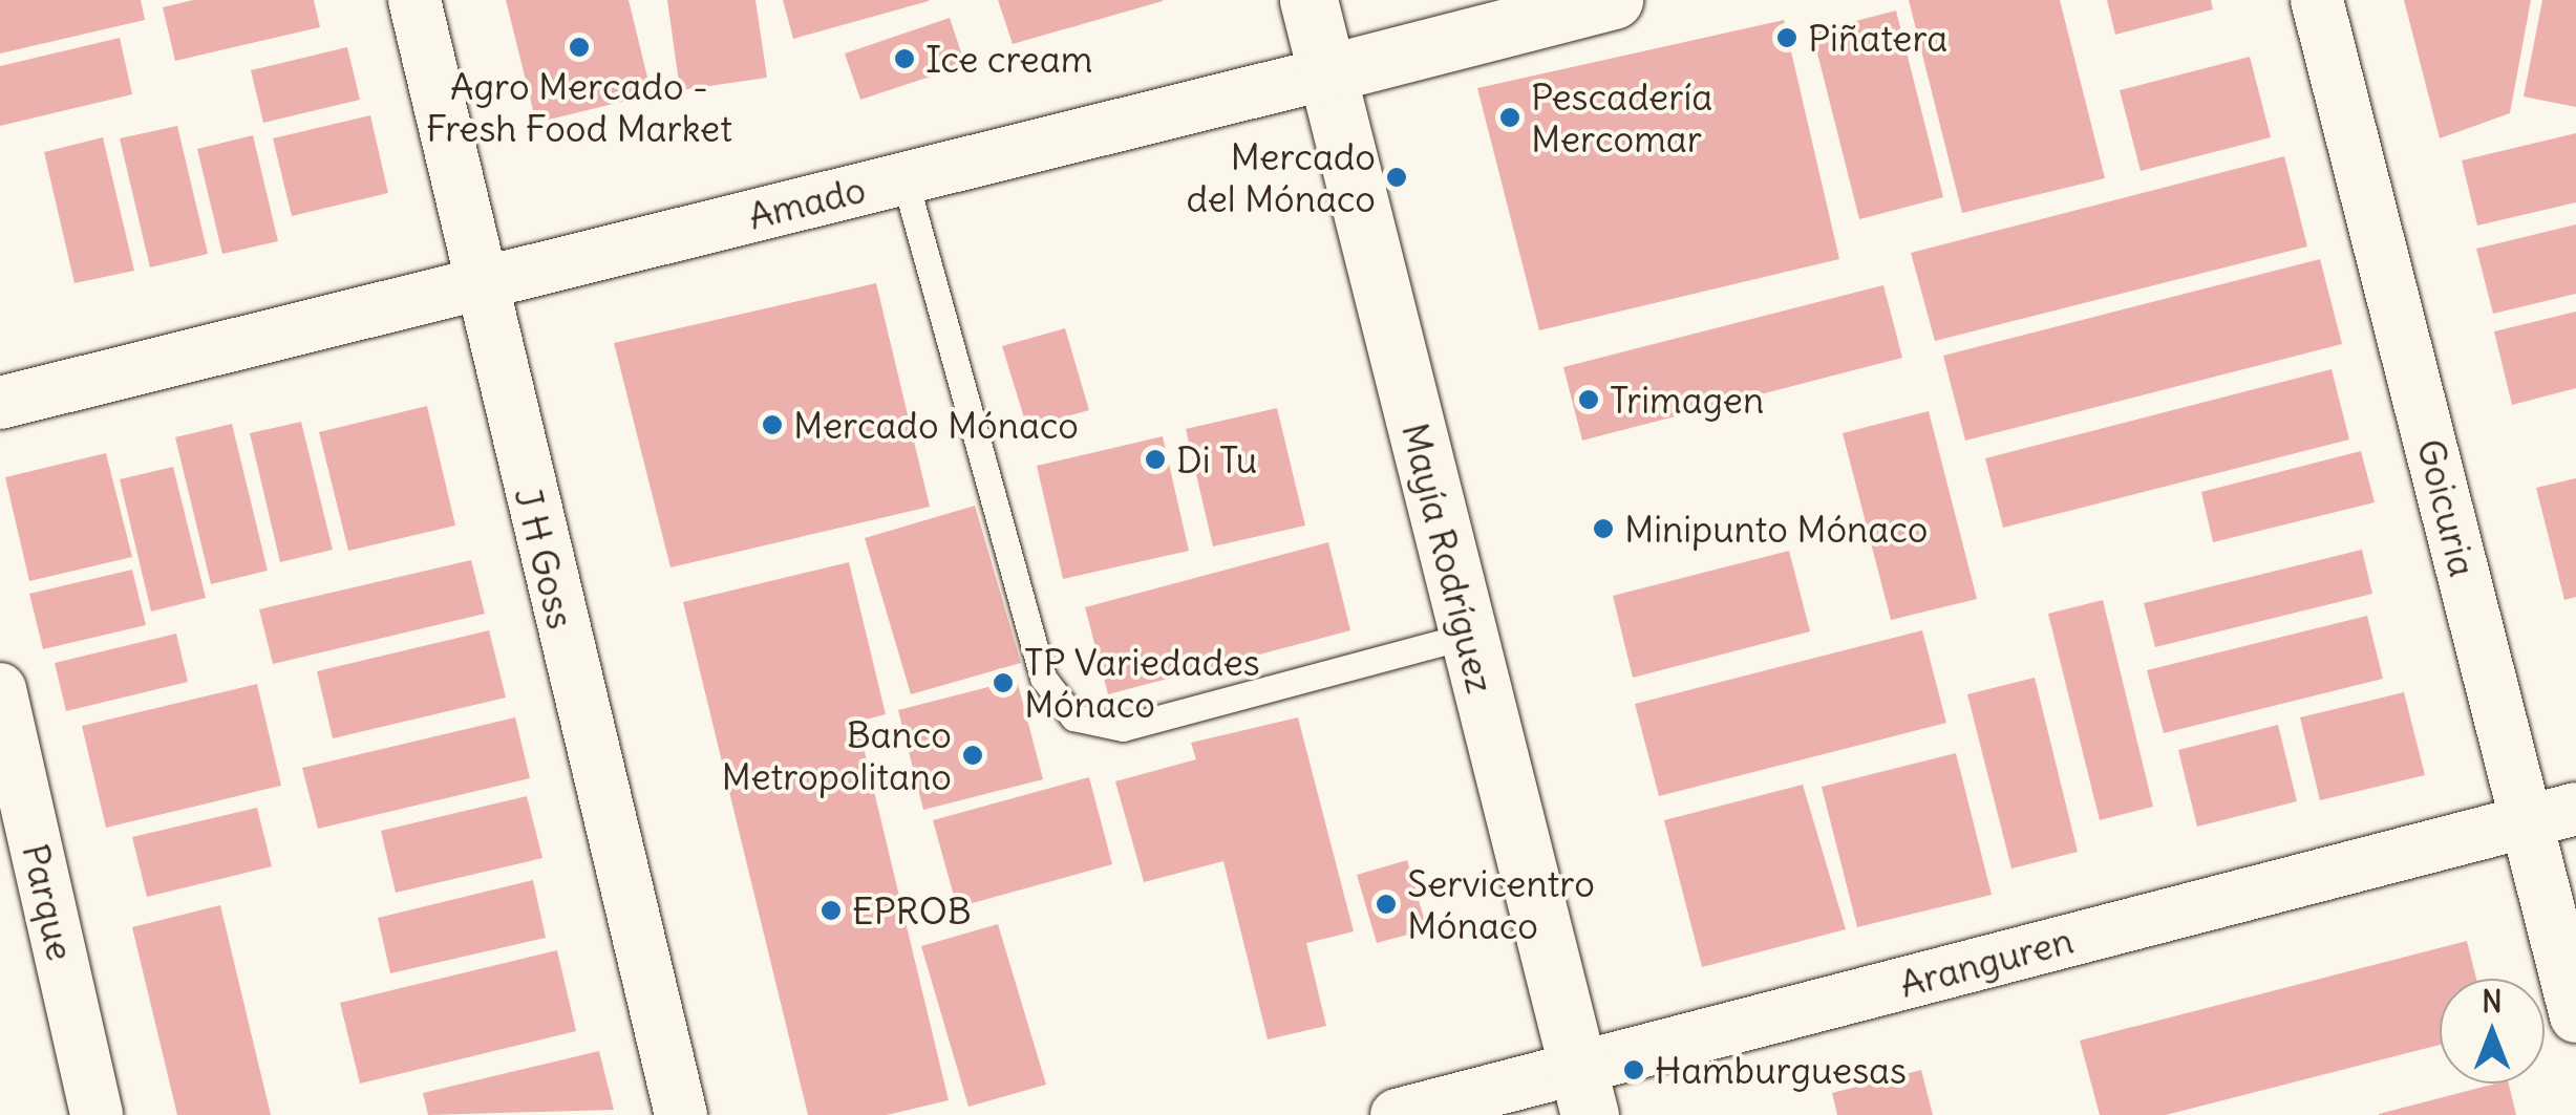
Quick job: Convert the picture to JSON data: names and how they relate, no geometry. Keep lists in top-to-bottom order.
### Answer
{
  "streets": {
    "main road": ["Amado", "Mayía Rodríguez"],
    "street": [
      "Goicuria",
      "J H Goss",
      "Parque",
      "Aranguren"
    ]
  },
  "crossings": [
    ["Amado", "J H Goss"],
    ["Amado", "Mayía Rodríguez"],
    ["Goicuria", "Aranguren"],
    ["Mayía Rodríguez", "Aranguren"]
  ],
  "places": [
    "Piñatera",
    "Agro Mercado - Fresh Food Market",
    "Ice cream",
    "Pescadería Mercomar",
    "Mercado del Mónaco",
    "Trimagen",
    "Mercado Mónaco",
    "Di Tu",
    "Minipunto Mónaco",
    "TP Variedades Mónaco",
    "Banco Metropolitano",
    "Servicentro Mónaco",
    "EPROB",
    "Hamburguesas"
  ],
  "north": "top"
}
